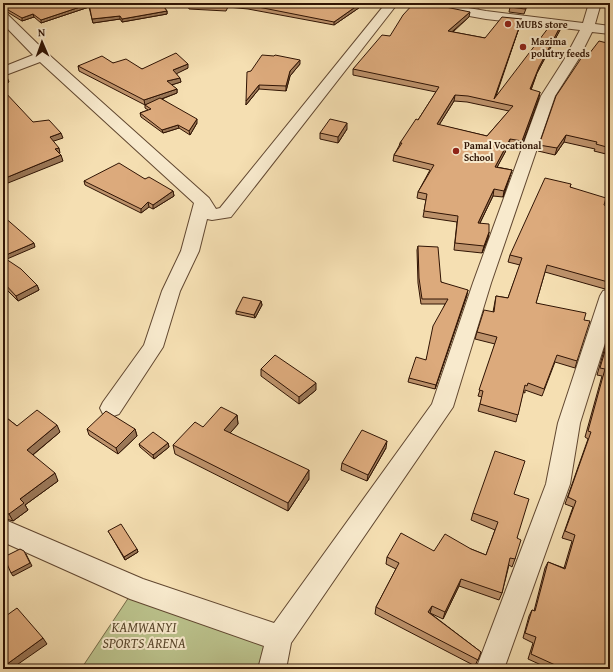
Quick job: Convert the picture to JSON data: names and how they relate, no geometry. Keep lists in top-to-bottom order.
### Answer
{
  "parks": ["KAMWANYI SPORTS ARENA"],
  "places": ["MUBS store", "Mazima polutry feeds", "Pamal Vocational School"],
  "north": "top"
}
